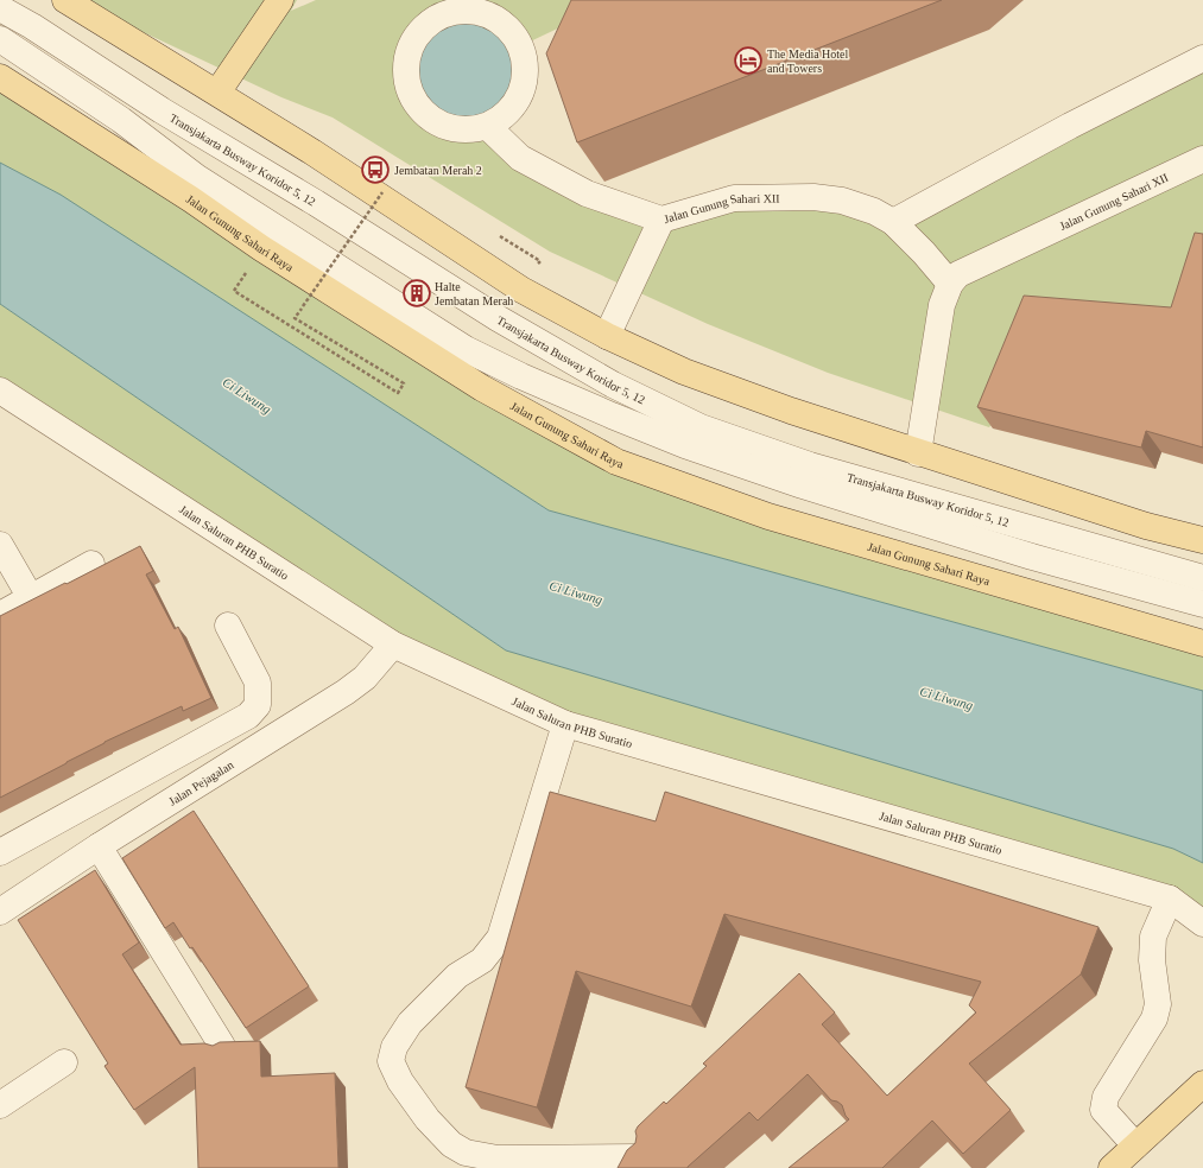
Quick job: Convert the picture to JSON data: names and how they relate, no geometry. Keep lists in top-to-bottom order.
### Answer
{
  "streets": {
    "main road": ["Jalan Gunung Sahari Raya"],
    "street": [
      "Transjakarta Busway Koridor 5, 12",
      "Jalan Gunung Sahari XII",
      "Jalan Saluran PHB Suratio",
      "Jalan Pejagalan"
    ]
  },
  "crossings": [
    ["Jalan Saluran PHB Suratio", "Jalan Pejagalan"]
  ],
  "water": ["Ci Liwung"],
  "places": {
    "hotel": ["The Media Hotel and Towers"],
    "bus stop": ["Jembatan Merah 2"],
    "building": ["Halte Jembatan Merah"]
  }
}
